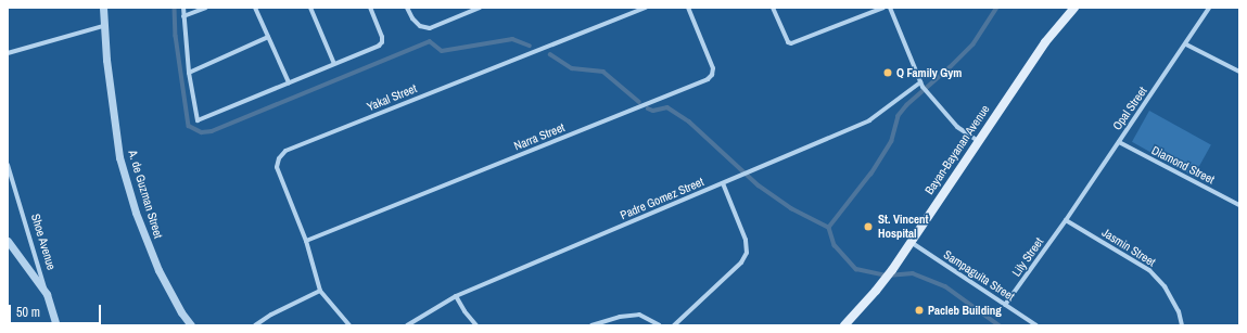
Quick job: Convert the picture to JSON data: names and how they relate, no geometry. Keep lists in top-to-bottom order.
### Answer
{
  "streets": {
    "main road": ["Bayan-Bayanan Avenue"],
    "street": [
      "Yakal Street",
      "Opal Street",
      "Narra Street",
      "Diamond Street",
      "A. de Guzman Street",
      "Padre Gomez Street",
      "Shoe Avenue",
      "Jasmin Street",
      "Lily Street",
      "Sampaguita Street"
    ]
  },
  "crossings": [
    ["Yakal Street", "Narra Street"],
    ["Opal Street", "Diamond Street"],
    ["Opal Street", "Jasmin Street"],
    ["Opal Street", "Lily Street"],
    ["Bayan-Bayanan Avenue", "Sampaguita Street"],
    ["Jasmin Street", "Lily Street"],
    ["Lily Street", "Sampaguita Street"]
  ],
  "places": ["Q Family Gym", "St. Vincent Hospital", "Pacleb Building"],
  "scale_bar": "50 m"
}
